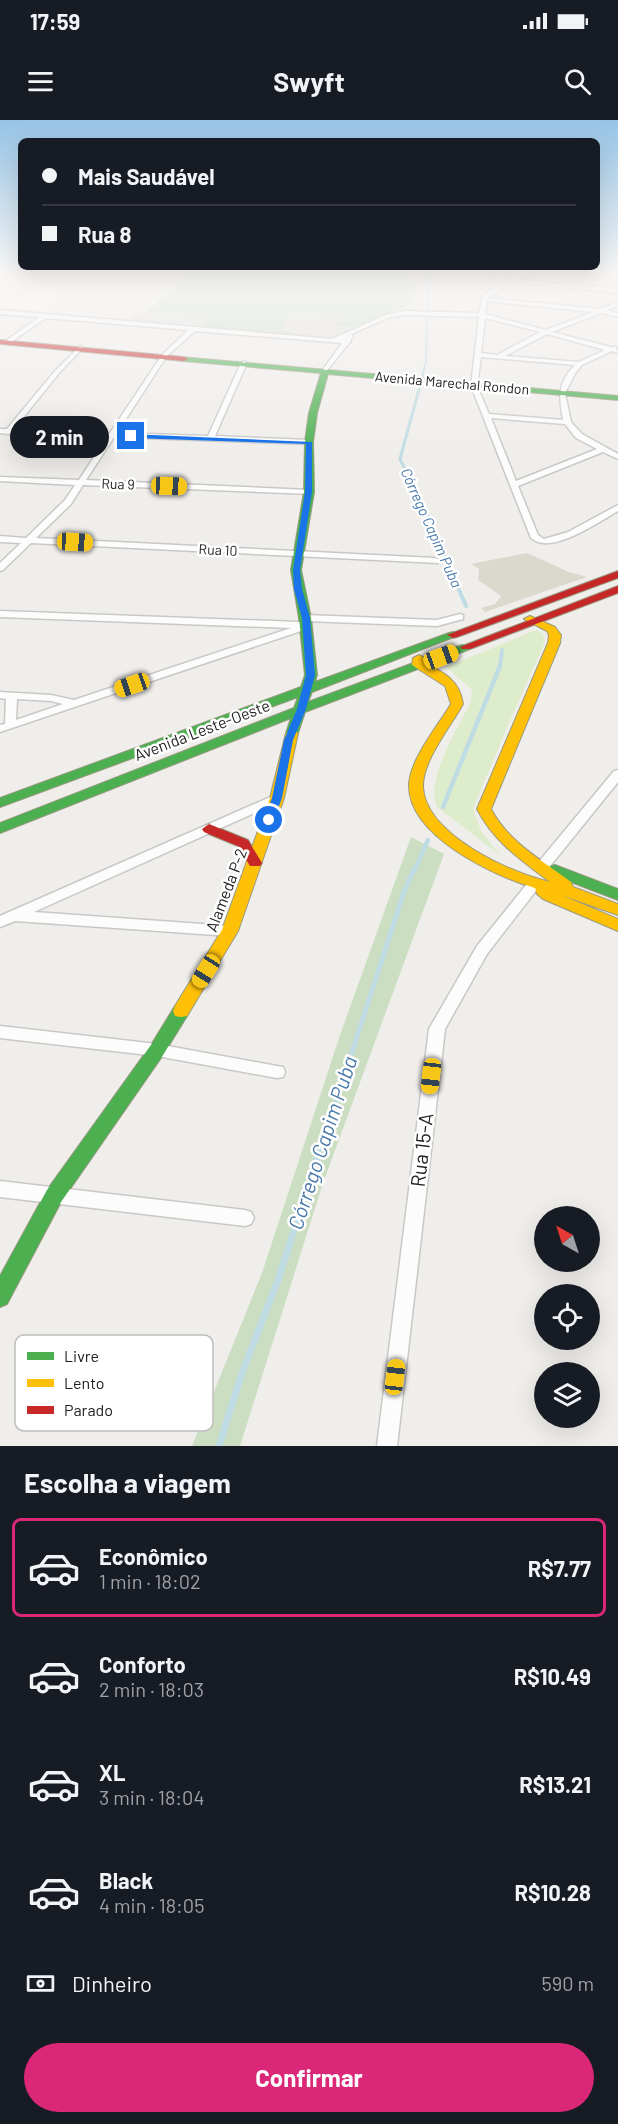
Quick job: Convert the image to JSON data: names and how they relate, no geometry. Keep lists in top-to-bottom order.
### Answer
{
  "streets": {
    "main road": ["Avenida Marechal Rondon", "Avenida Leste-Oeste", "Alameda P-2"],
    "street": ["Rua 9", "Rua 10", "Rua 15-A"]
  },
  "crossings": [
    ["Avenida Marechal Rondon", "Alameda P-2"],
    ["Rua 9", "Alameda P-2"],
    ["Rua 10", "Alameda P-2"],
    ["Avenida Leste-Oeste", "Alameda P-2"]
  ],
  "water": ["Córrego Capim Puba"],
  "legend": ["Livre", "Lento", "Parado"],
  "north": "top left",
  "page": {
    "status": "17:59",
    "header": "Swyft",
    "banner": ["Mais Saudável", "Rua 8"],
    "bubble": "2 min",
    "heading": "Escolha a viagem",
    "list": [
      {
        "name": "Econômico",
        "note": "1 min · 18:02",
        "value": "R$7.77"
      },
      {
        "name": "Conforto",
        "note": "2 min · 18:03",
        "value": "R$10.49"
      },
      {
        "name": "XL",
        "note": "3 min · 18:04",
        "value": "R$13.21"
      },
      {
        "name": "Black",
        "note": "4 min · 18:05",
        "value": "R$10.28"
      }
    ],
    "pay": ["Dinheiro", "590 m"],
    "buttons": "Confirmar"
  }
}
